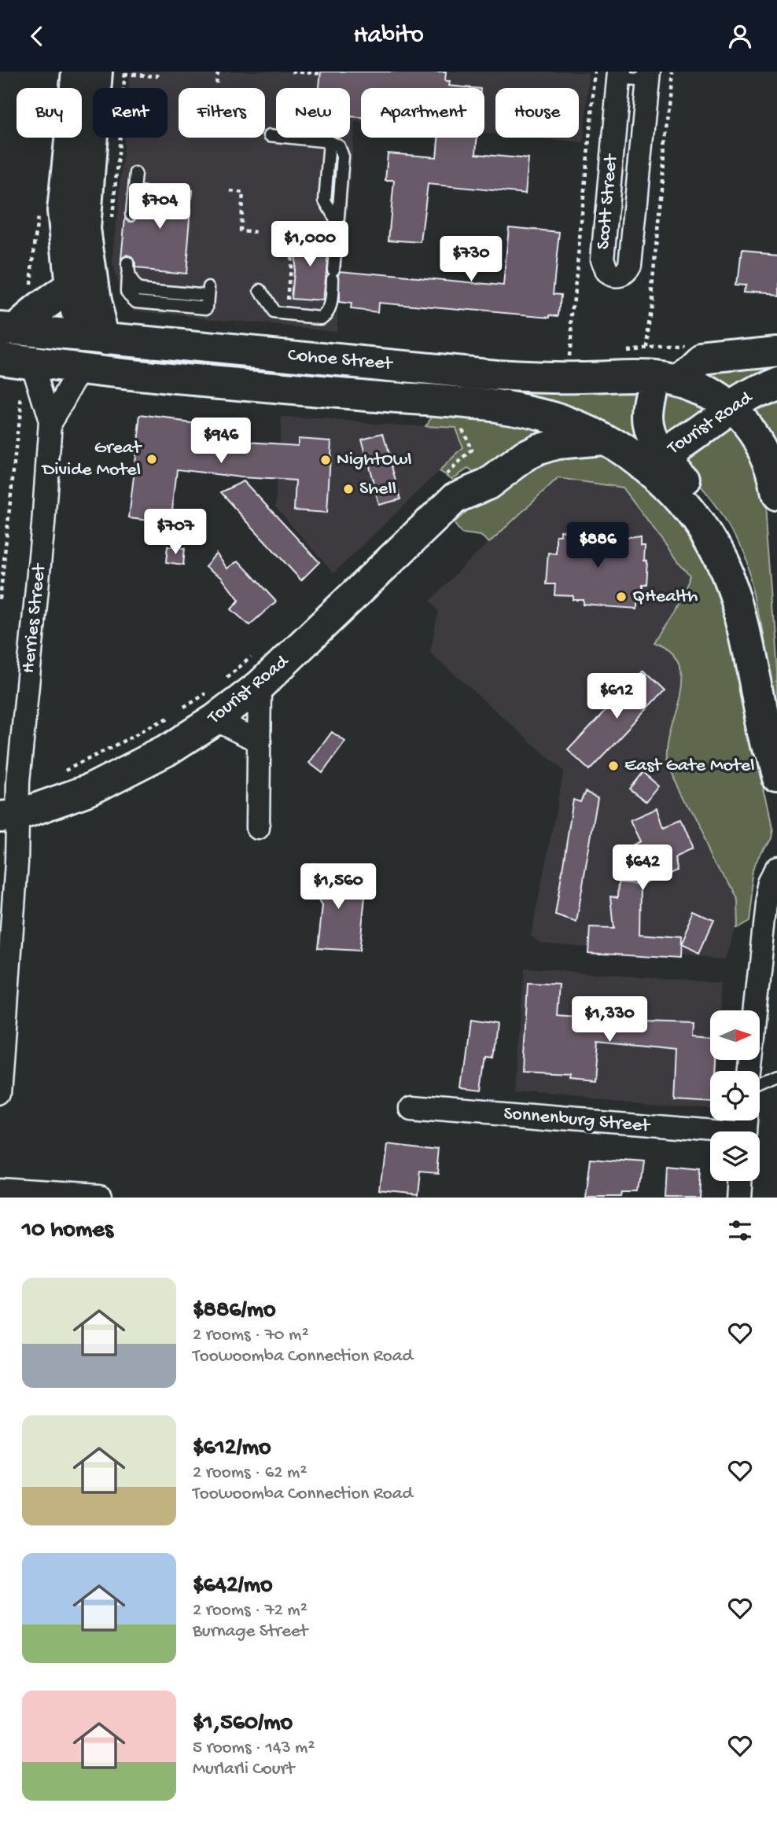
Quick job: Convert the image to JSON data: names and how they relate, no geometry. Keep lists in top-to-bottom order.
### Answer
{
  "streets": {
    "main road": ["Cohoe Street", "Tourist Road"],
    "street": ["Scott Street", "Herries Street", "Sonnenburg Street"]
  },
  "crossings": [
    ["Cohoe Street", "Tourist Road"],
    ["Cohoe Street", "Herries Street"],
    ["Tourist Road", "Herries Street"]
  ],
  "places": [
    "Great Divide Motel",
    "NightOwl",
    "Shell",
    "QHealth",
    "East Gate Motel"
  ],
  "north": "right",
  "page": {
    "header": "Habito",
    "chip": [
      "Buy",
      "Rent",
      "Filters",
      "New",
      "Apartment",
      "House"
    ],
    "price": [
      "$704",
      "$1,000",
      "$730",
      "$946",
      "$707",
      "$886",
      "$612",
      "$642",
      "$1,560",
      "$1,330"
    ],
    "heading": "10 homes",
    "list": [
      {
        "name": "$886/mo",
        "note": "2 rooms · 70 m² · Toowoomba Connection Road"
      },
      {
        "name": "$612/mo",
        "note": "2 rooms · 62 m² · Toowoomba Connection Road"
      },
      {
        "name": "$642/mo",
        "note": "2 rooms · 72 m² · Burnage Street"
      },
      {
        "name": "$1,560/mo",
        "note": "5 rooms · 143 m² · Murlarli Court"
      }
    ]
  }
}
